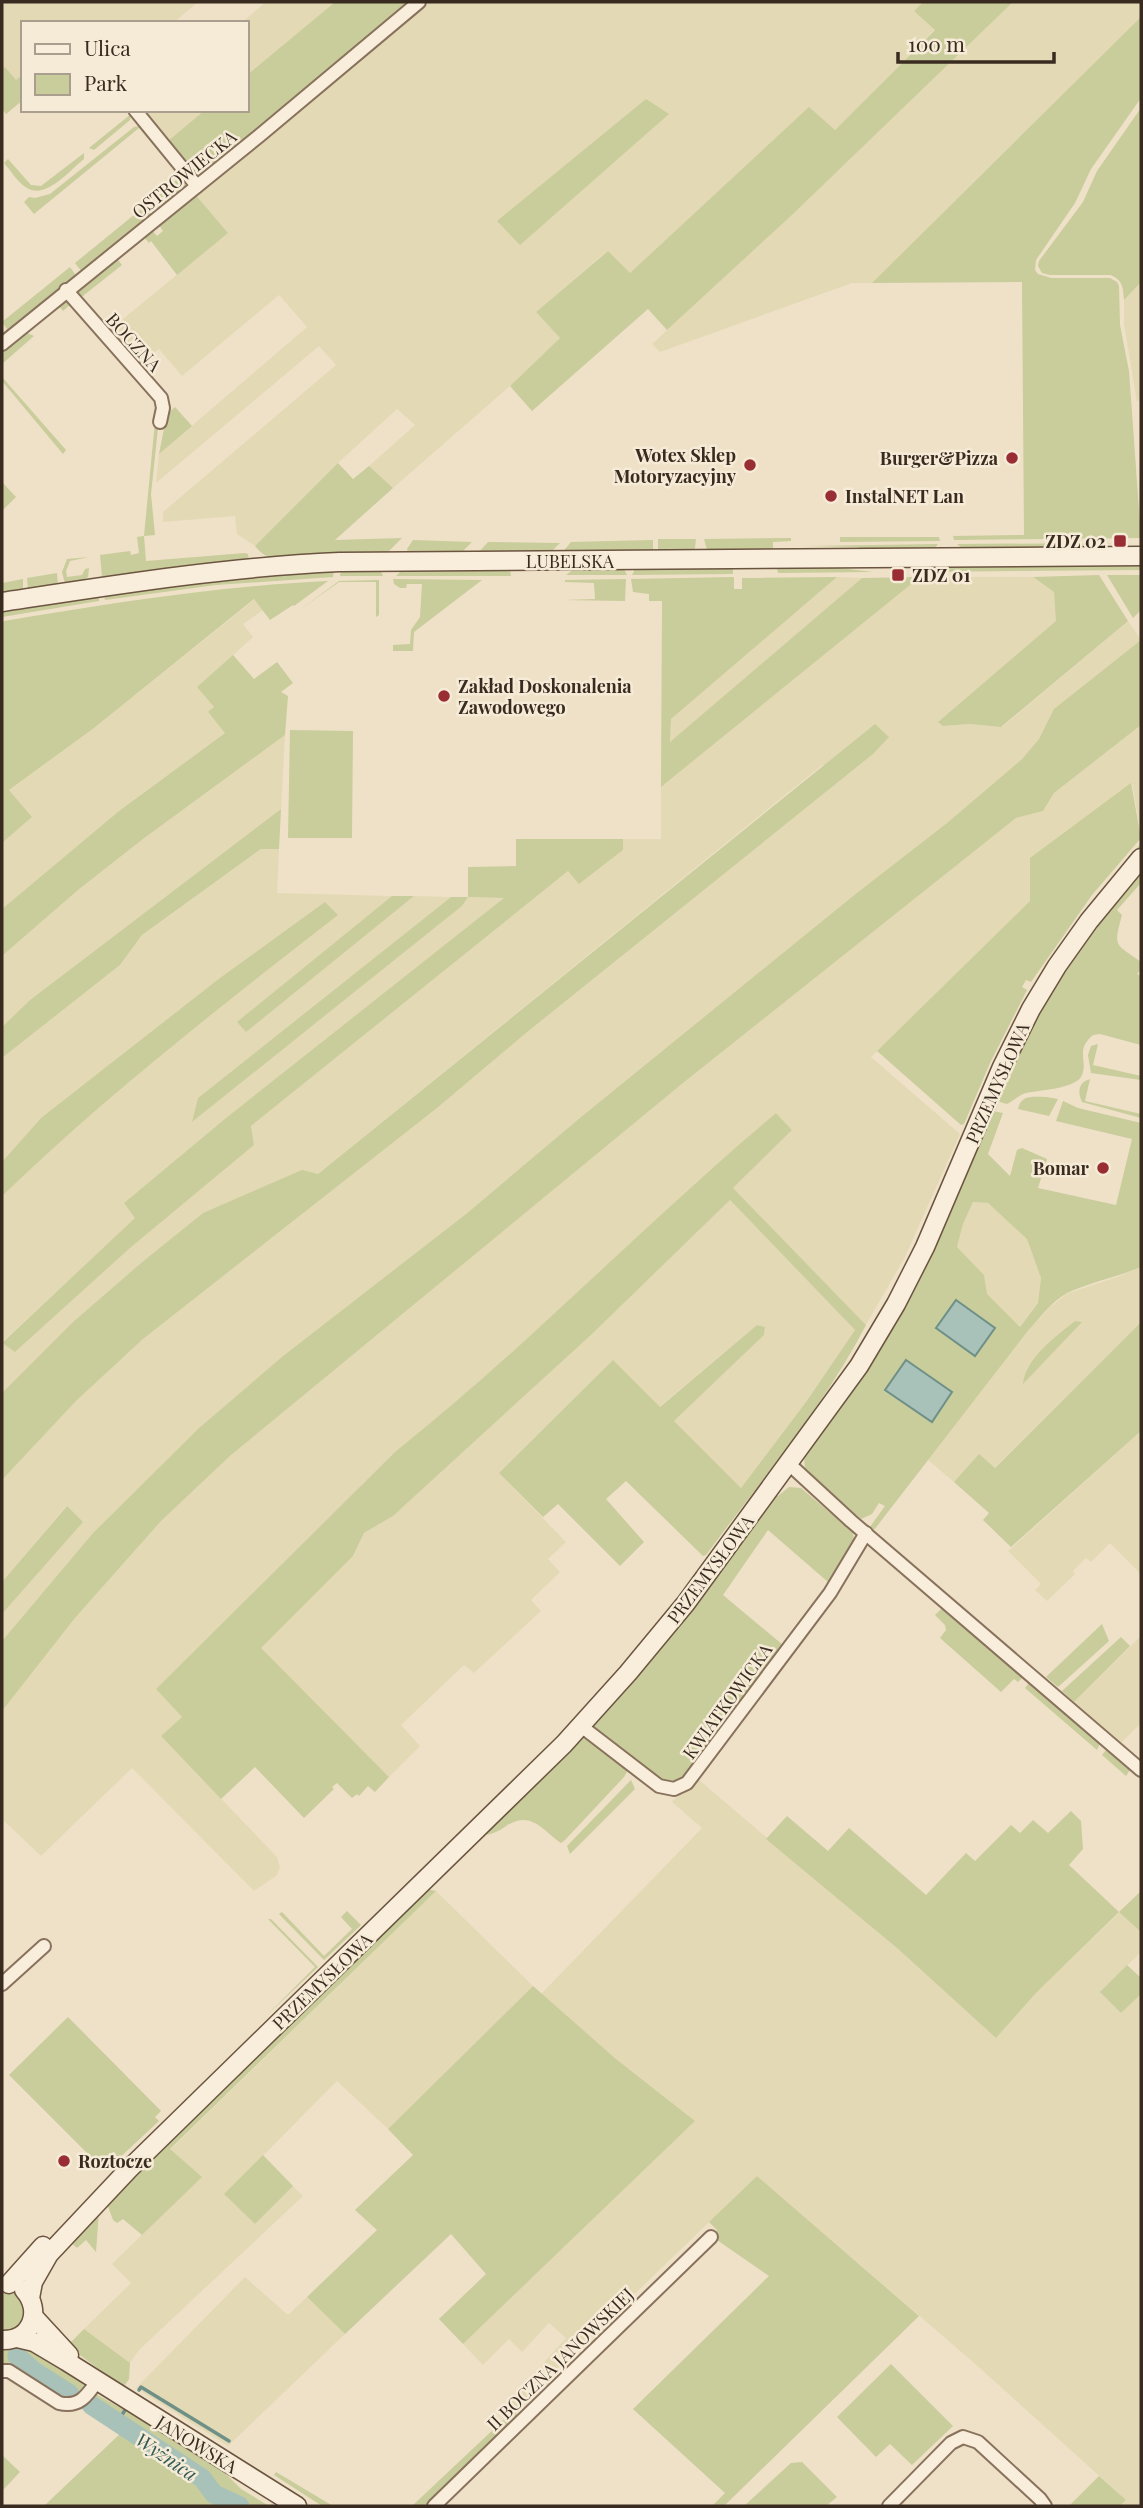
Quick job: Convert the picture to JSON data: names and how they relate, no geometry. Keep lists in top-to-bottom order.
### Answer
{
  "streets": {
    "main road": ["LUBELSKA", "PRZEMYSŁOWA", "JANOWSKA"],
    "street": [
      "OSTROWIECKA",
      "BOCZNA",
      "KWIATKOWICKA",
      "II BOCZNA JANOWSKIEJ"
    ]
  },
  "crossings": [
    ["OSTROWIECKA", "BOCZNA"],
    ["PRZEMYSŁOWA", "KWIATKOWICKA"]
  ],
  "water": ["Wyżnica"],
  "places": {
    "other": [
      "Burger&Pizza",
      "Wotex Sklep Motoryzacyjny",
      "InstalNET Lan",
      "Zakład Doskonalenia Zawodowego",
      "Bomar",
      "Roztocze"
    ],
    "transit": ["ZDZ 02", "ZDZ 01"]
  },
  "legend": ["Ulica", "Park"],
  "scale_bar": "100 m"
}
